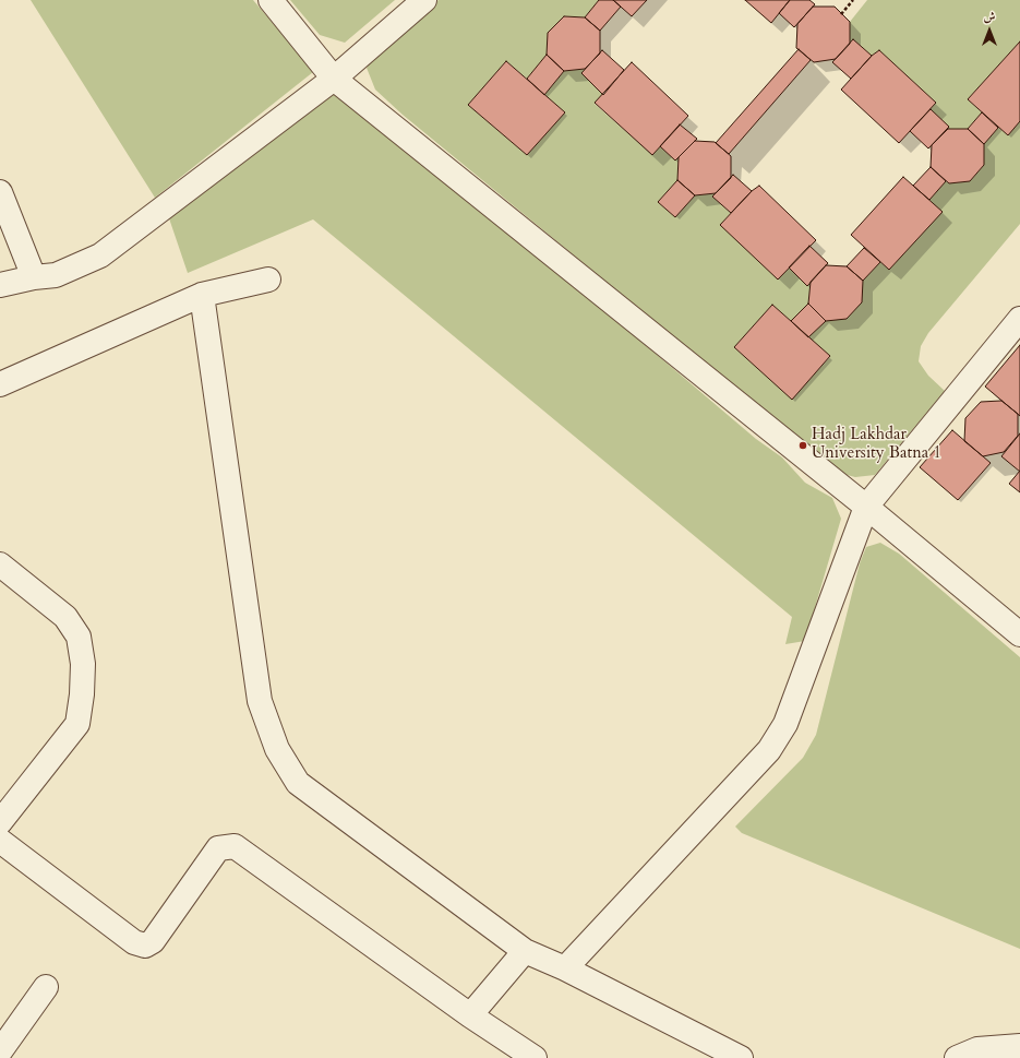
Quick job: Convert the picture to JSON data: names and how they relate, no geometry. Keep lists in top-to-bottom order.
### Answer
{
  "places": ["Hadj Lakhdar University Batna 1"],
  "north": "top"
}
